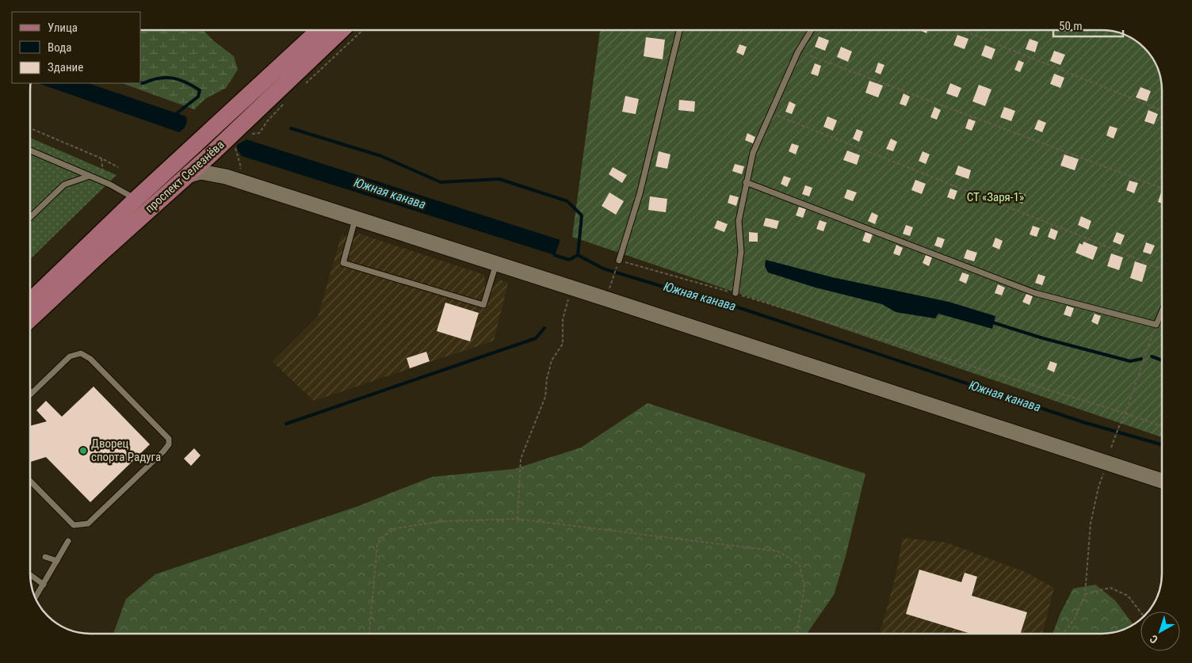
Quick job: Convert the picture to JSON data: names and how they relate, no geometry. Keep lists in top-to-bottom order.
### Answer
{
  "streets": {
    "main road": ["проспект Селезнёва"]
  },
  "water": ["Южная канава"],
  "parks": ["СТ «Заря-1»"],
  "places": ["Дворец спорта Радуга"],
  "legend": ["Улица", "Вода", "Здание"],
  "scale_bar": "50 m",
  "north": "bottom left"
}
